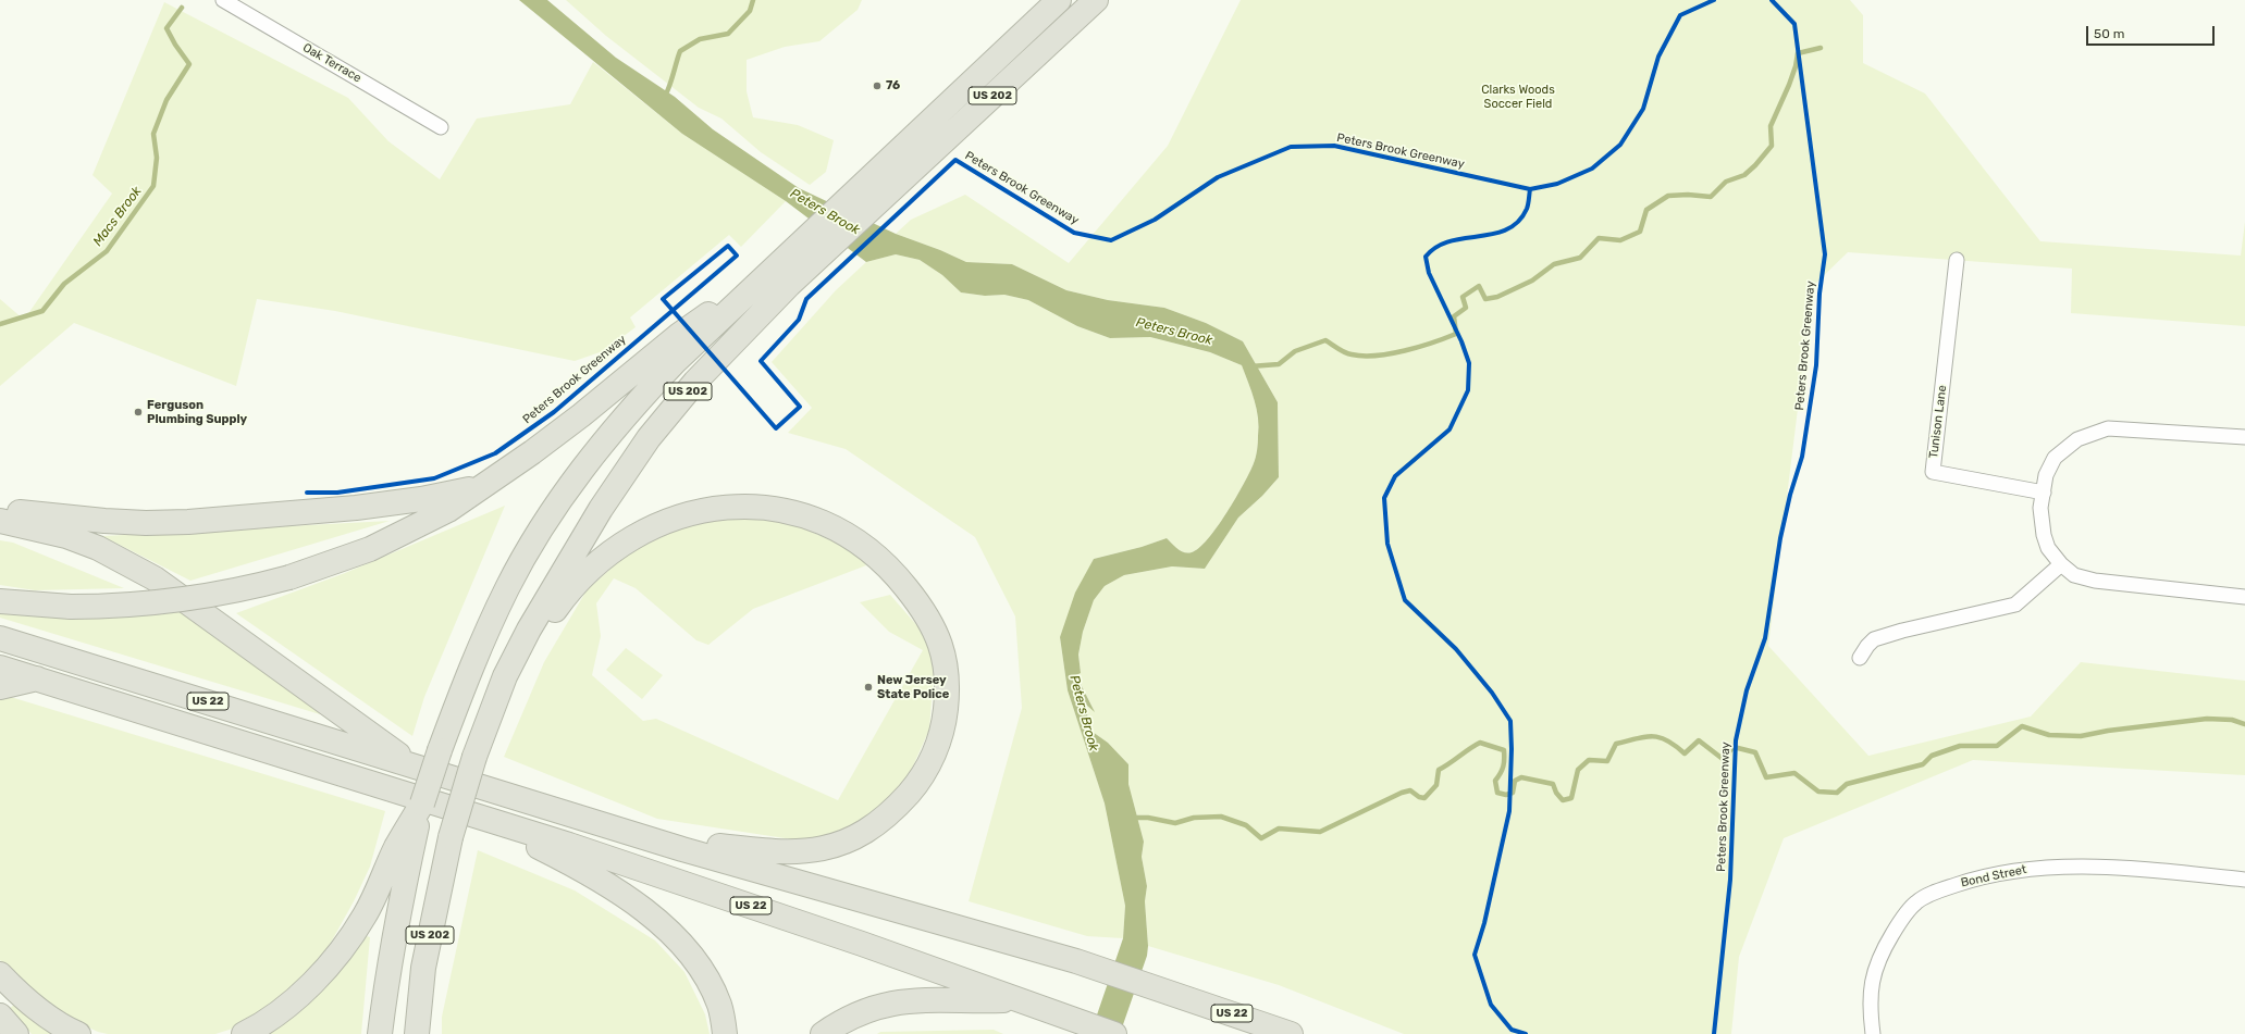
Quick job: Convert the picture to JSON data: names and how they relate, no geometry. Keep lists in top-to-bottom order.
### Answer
{
  "streets": {
    "highway": ["US 202", "US 22"],
    "street": ["Oak Terrace", "Tunison Lane", "Bond Street"],
    "cycle path": ["Peters Brook Greenway"]
  },
  "water": ["Peters Brook", "Macs Brook"],
  "parks": ["Clarks Woods Soccer Field"],
  "places": ["76", "Ferguson Plumbing Supply", "New Jersey State Police"],
  "scale_bar": "50 m"
}
